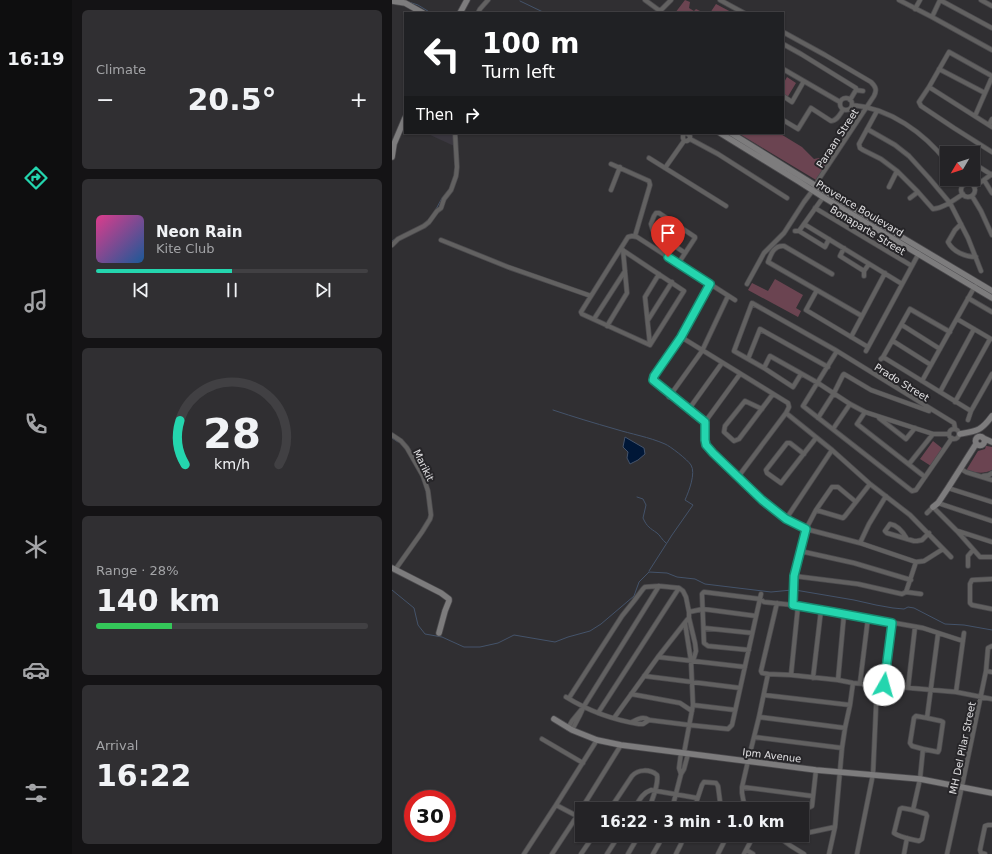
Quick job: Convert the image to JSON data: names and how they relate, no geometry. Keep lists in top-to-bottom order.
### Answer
{
  "streets": {
    "street": [
      "Paraan Street",
      "Provence Boulevard",
      "Bonaparte Street",
      "Prado Street",
      "Marikit",
      "MH Del Pilar Street",
      "Ipm Avenue"
    ]
  },
  "crossings": [
    ["Paraan Street", "Provence Boulevard"],
    ["MH Del Pilar Street", "Ipm Avenue"]
  ],
  "north": "bottom left",
  "page": {
    "tabs": "16:19",
    "tile": [
      "Climate",
      ["Range · 28%", "140 km"],
      ["Arrival", "16:22"]
    ],
    "turn": ["100 m", "Turn left"],
    "heat": ["−", "20.5°", "+"],
    "then": "Then",
    "song": ["Neon Rain", "Kite Club"],
    "limit": "30",
    "trip": "16:22 · 3 min · 1.0 km",
    "gauge": ["28", "km/h"]
  }
}
